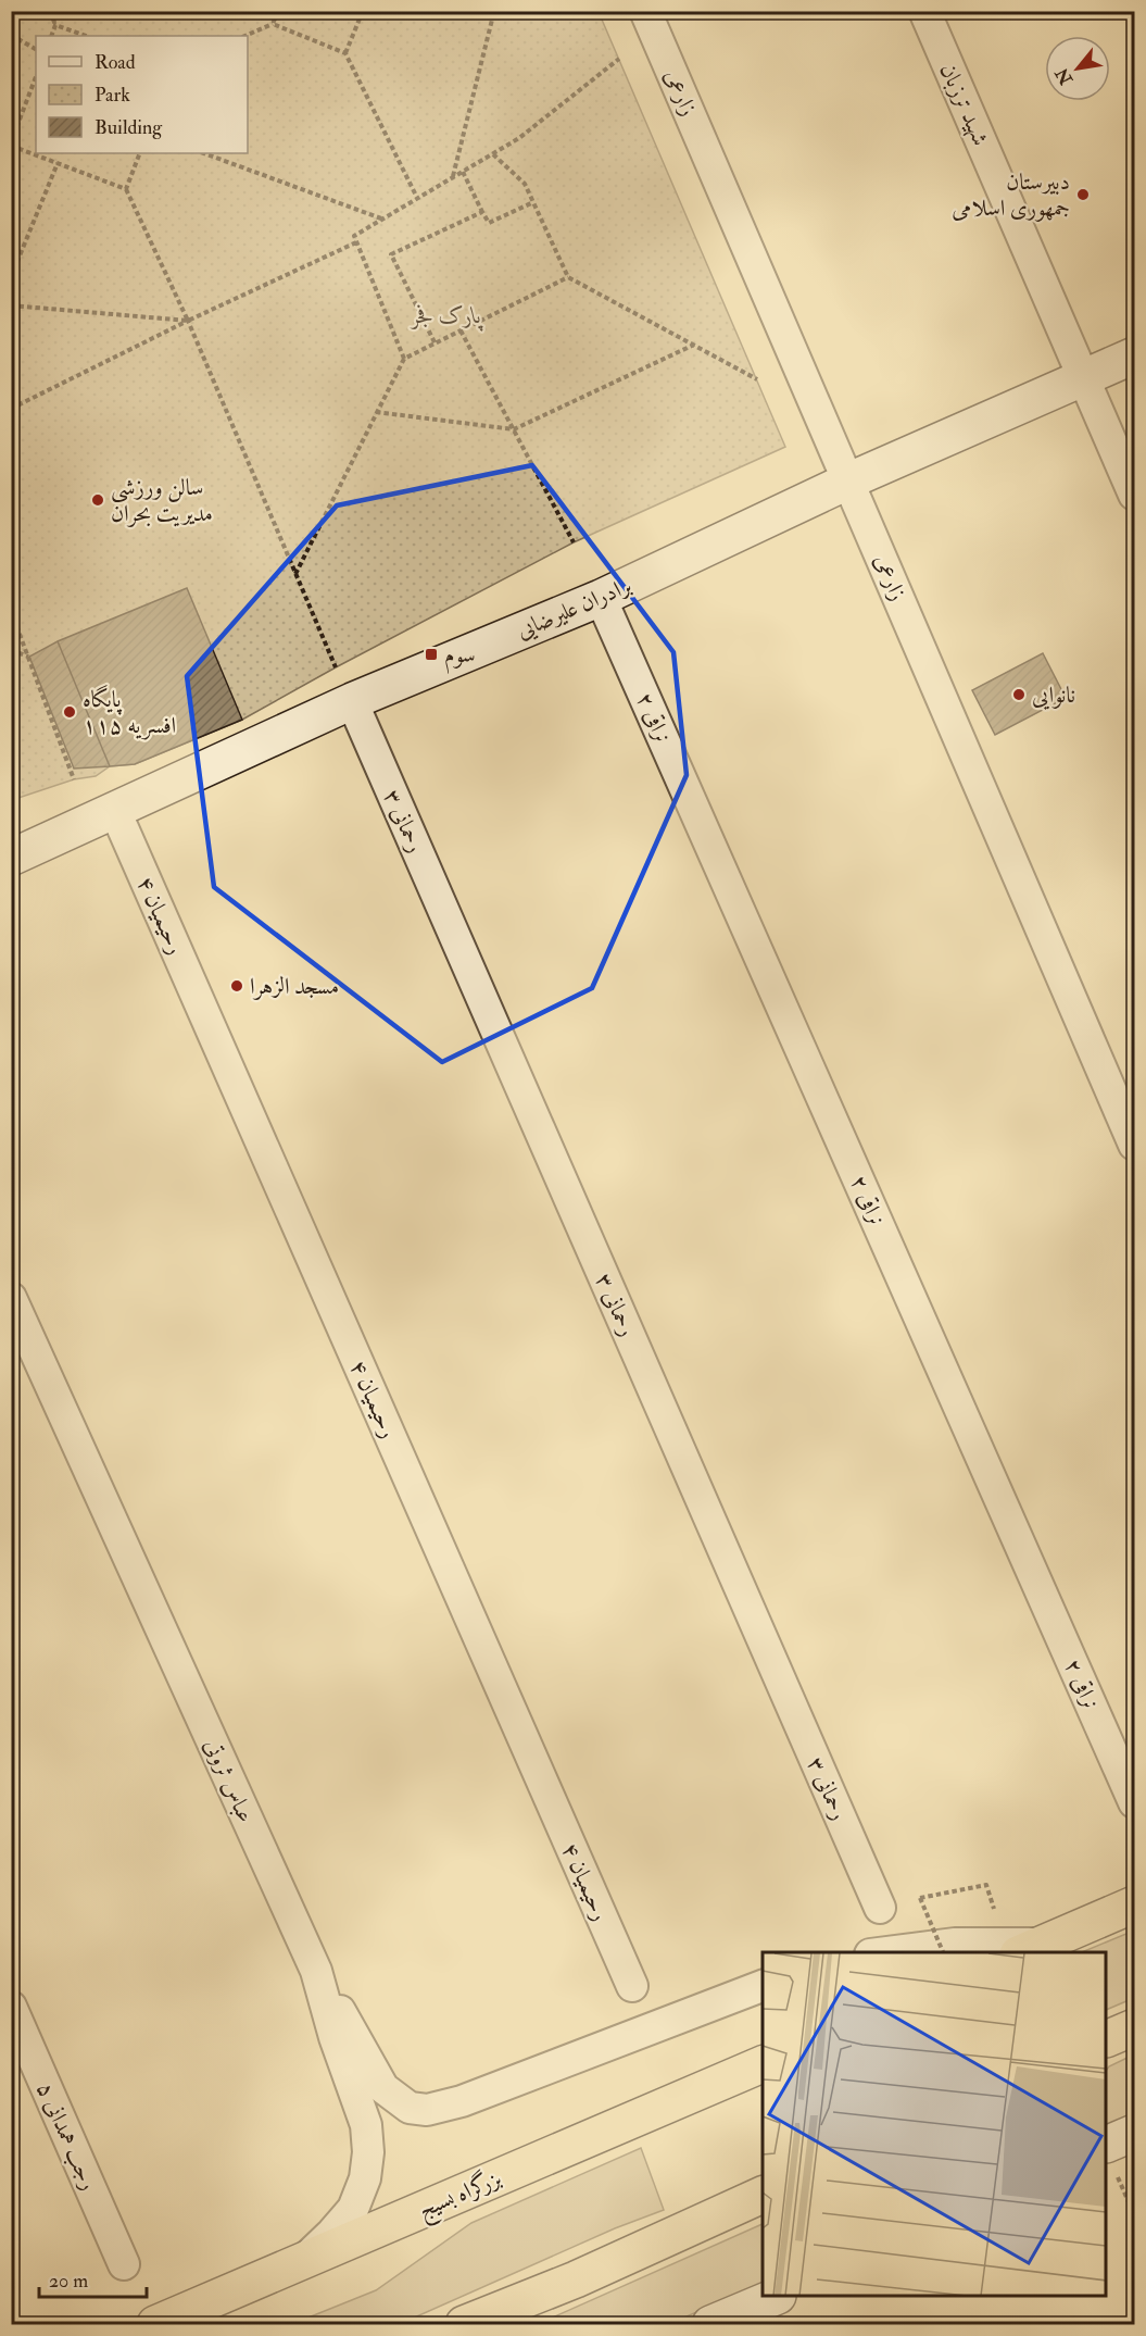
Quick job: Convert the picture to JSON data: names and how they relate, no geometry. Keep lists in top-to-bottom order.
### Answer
{
  "streets": {
    "highway": ["بزرگراه بسیج"],
    "main road": ["برادران علیرضایی"],
    "street": [
      "زارعی",
      "شهید ترزبان",
      "نراقی ۲",
      "رحمانی ۳",
      "رحیمیان ۴",
      "عباس ثروتی",
      "رجب همدانی ۵"
    ]
  },
  "crossings": [
    ["زارعی", "برادران علیرضایی"],
    ["شهید ترزبان", "برادران علیرضایی"],
    ["برادران علیرضایی", "نراقی ۲"],
    ["برادران علیرضایی", "رحمانی ۳"],
    ["برادران علیرضایی", "رحیمیان ۴"],
    ["عباس ثروتی", "بزرگراه بسیج"]
  ],
  "parks": ["پارک فجر"],
  "places": {
    "other": [
      "دبیرستان جمهوری اسلامی",
      "سالن ورزشی مدیریت بحران",
      "نانوایی",
      "پایگاه ۱۱۵ افسریه",
      "مسجد الزهرا"
    ],
    "transit": ["سوم"]
  },
  "legend": ["Road", "Park", "Building"],
  "scale_bar": "20 m",
  "north": "bottom left"
}
